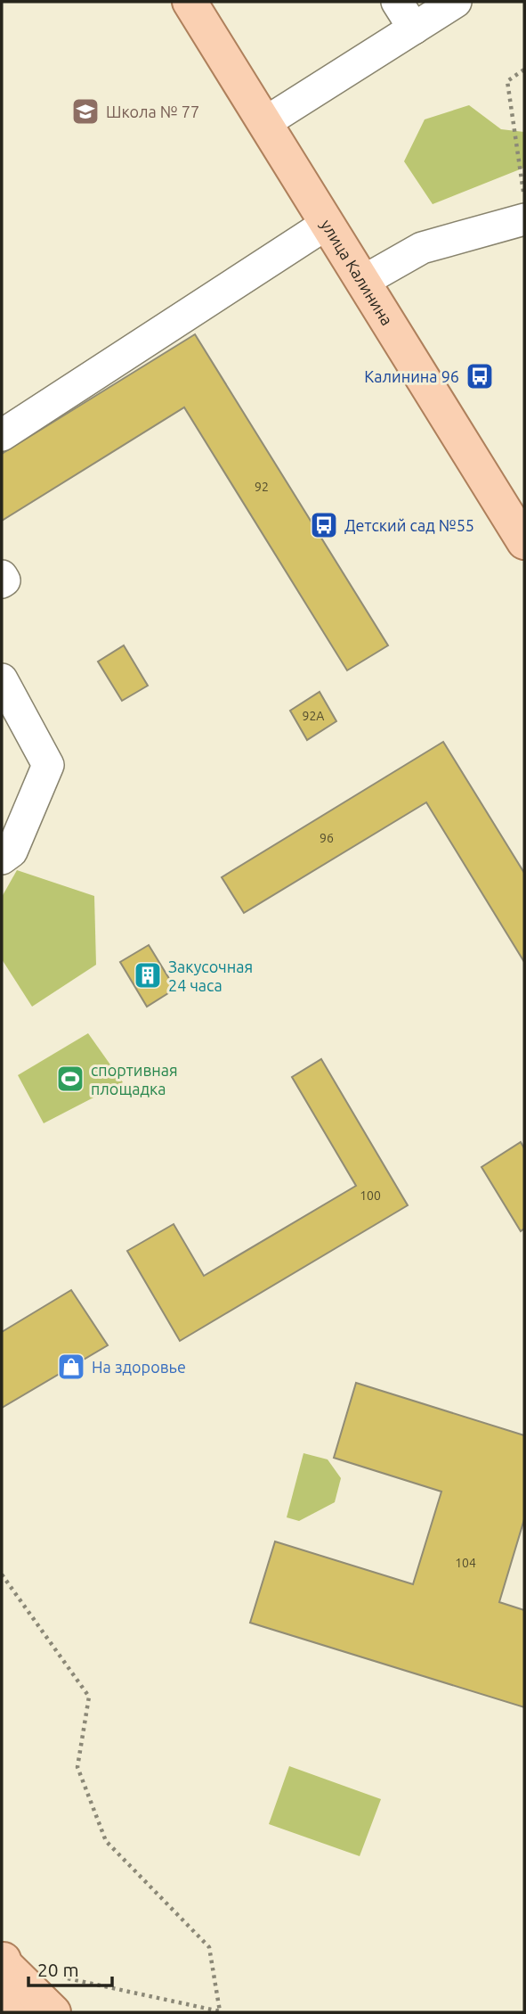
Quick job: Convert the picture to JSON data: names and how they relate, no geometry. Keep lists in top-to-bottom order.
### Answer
{
  "streets": {
    "main road": ["улица Калинина"]
  },
  "places": {
    "school or university": ["Школа № 77"],
    "bus stop": ["Калинина 96", "Детский сад №55"],
    "building": ["Закусочная 24 часа"],
    "sports": ["спортивная площадка"],
    "shop": ["На здоровье"]
  },
  "house_numbers": [
    "92",
    "92А",
    "96",
    "100",
    "104"
  ],
  "scale_bar": "20 m"
}
